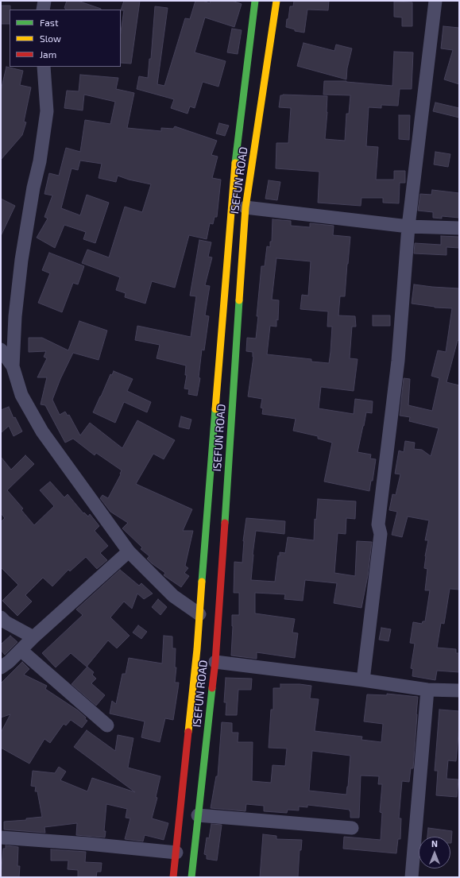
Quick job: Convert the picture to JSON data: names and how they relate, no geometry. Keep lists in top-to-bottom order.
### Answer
{
  "streets": {
    "street": ["ISEFUN ROAD"]
  },
  "legend": ["Fast", "Slow", "Jam"],
  "north": "top"
}
